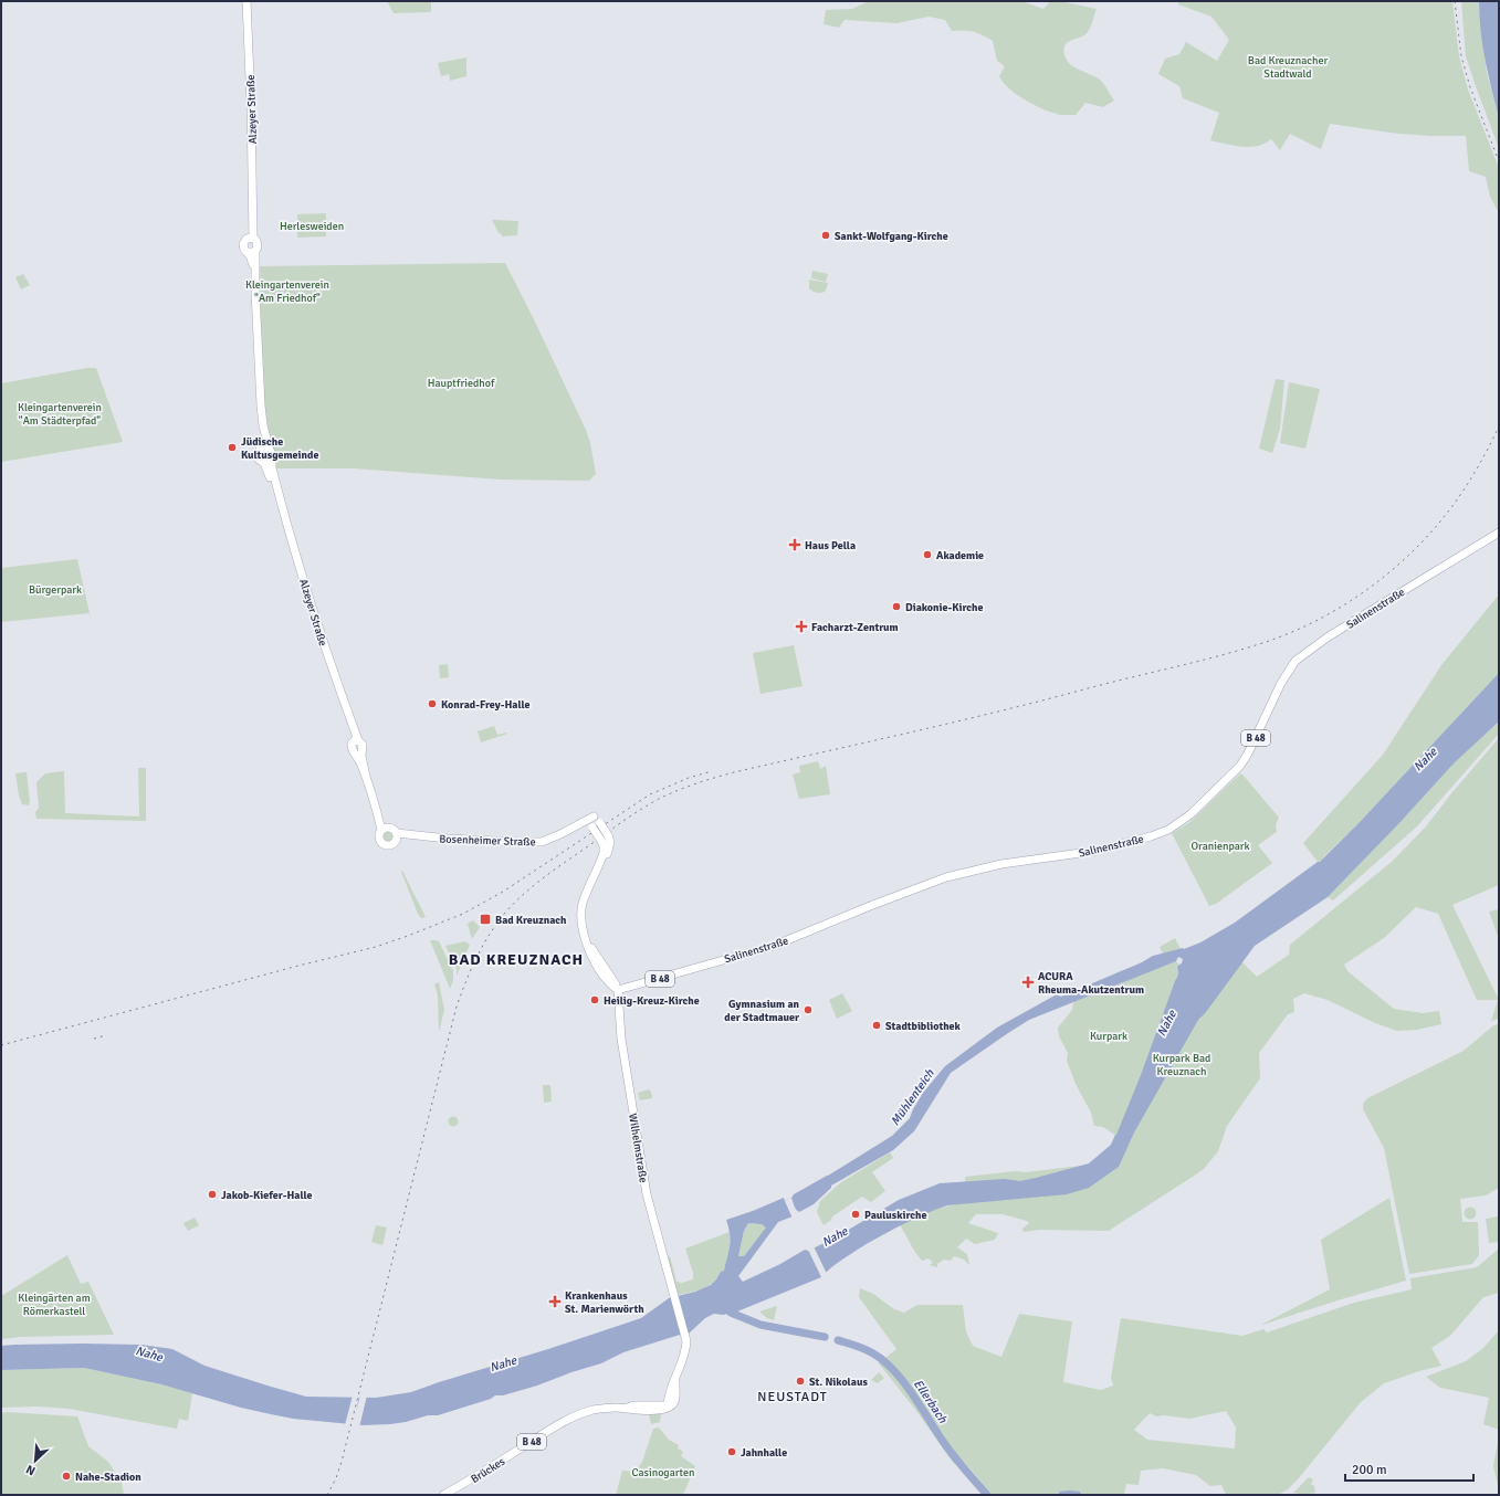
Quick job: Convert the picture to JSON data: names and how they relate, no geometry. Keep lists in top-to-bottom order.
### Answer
{
  "streets": {
    "main road": [
      "Alzeyer Straße",
      "Salinenstraße",
      "B 48",
      "Bosenheimer Straße",
      "Wilhelmstraße",
      "Brückes"
    ]
  },
  "crossings": [
    ["Alzeyer Straße", "Bosenheimer Straße"],
    ["Salinenstraße", "Wilhelmstraße"],
    ["Bosenheimer Straße", "Wilhelmstraße"],
    ["Wilhelmstraße", "Brückes"]
  ],
  "districts": ["BAD KREUZNACH", "NEUSTADT"],
  "water": ["Nahe", "Mühlenteich", "Ellerbach"],
  "parks": [
    "Bad Kreuznacher Stadtwald",
    "Herlesweiden",
    "Kleingartenverein \"Am Friedhof\"",
    "Hauptfriedhof",
    "Kleingartenverein \"Am Städterpfad\"",
    "Bürgerpark",
    "Oranienpark",
    "Kurpark",
    "Kurpark Bad Kreuznach",
    "Kleingärten am Römerkastell",
    "Casinogarten"
  ],
  "places": {
    "other": [
      "Sankt-Wolfgang-Kirche",
      "Jüdische Kultusgemeinde",
      "Akademie",
      "Diakonie-Kirche",
      "Konrad-Frey-Halle",
      "Heilig-Kreuz-Kirche",
      "Gymnasium an der Stadtmauer",
      "Stadtbibliothek",
      "Jakob-Kiefer-Halle",
      "Pauluskirche",
      "St. Nikolaus",
      "Jahnhalle",
      "Nahe-Stadion"
    ],
    "health": [
      "Haus Pella",
      "Facharzt-Zentrum",
      "ACURA Rheuma-Akutzentrum",
      "Krankenhaus St. Marienwörth"
    ],
    "transit": ["Bad Kreuznach"]
  },
  "scale_bar": "200 m",
  "north": "bottom left"
}
